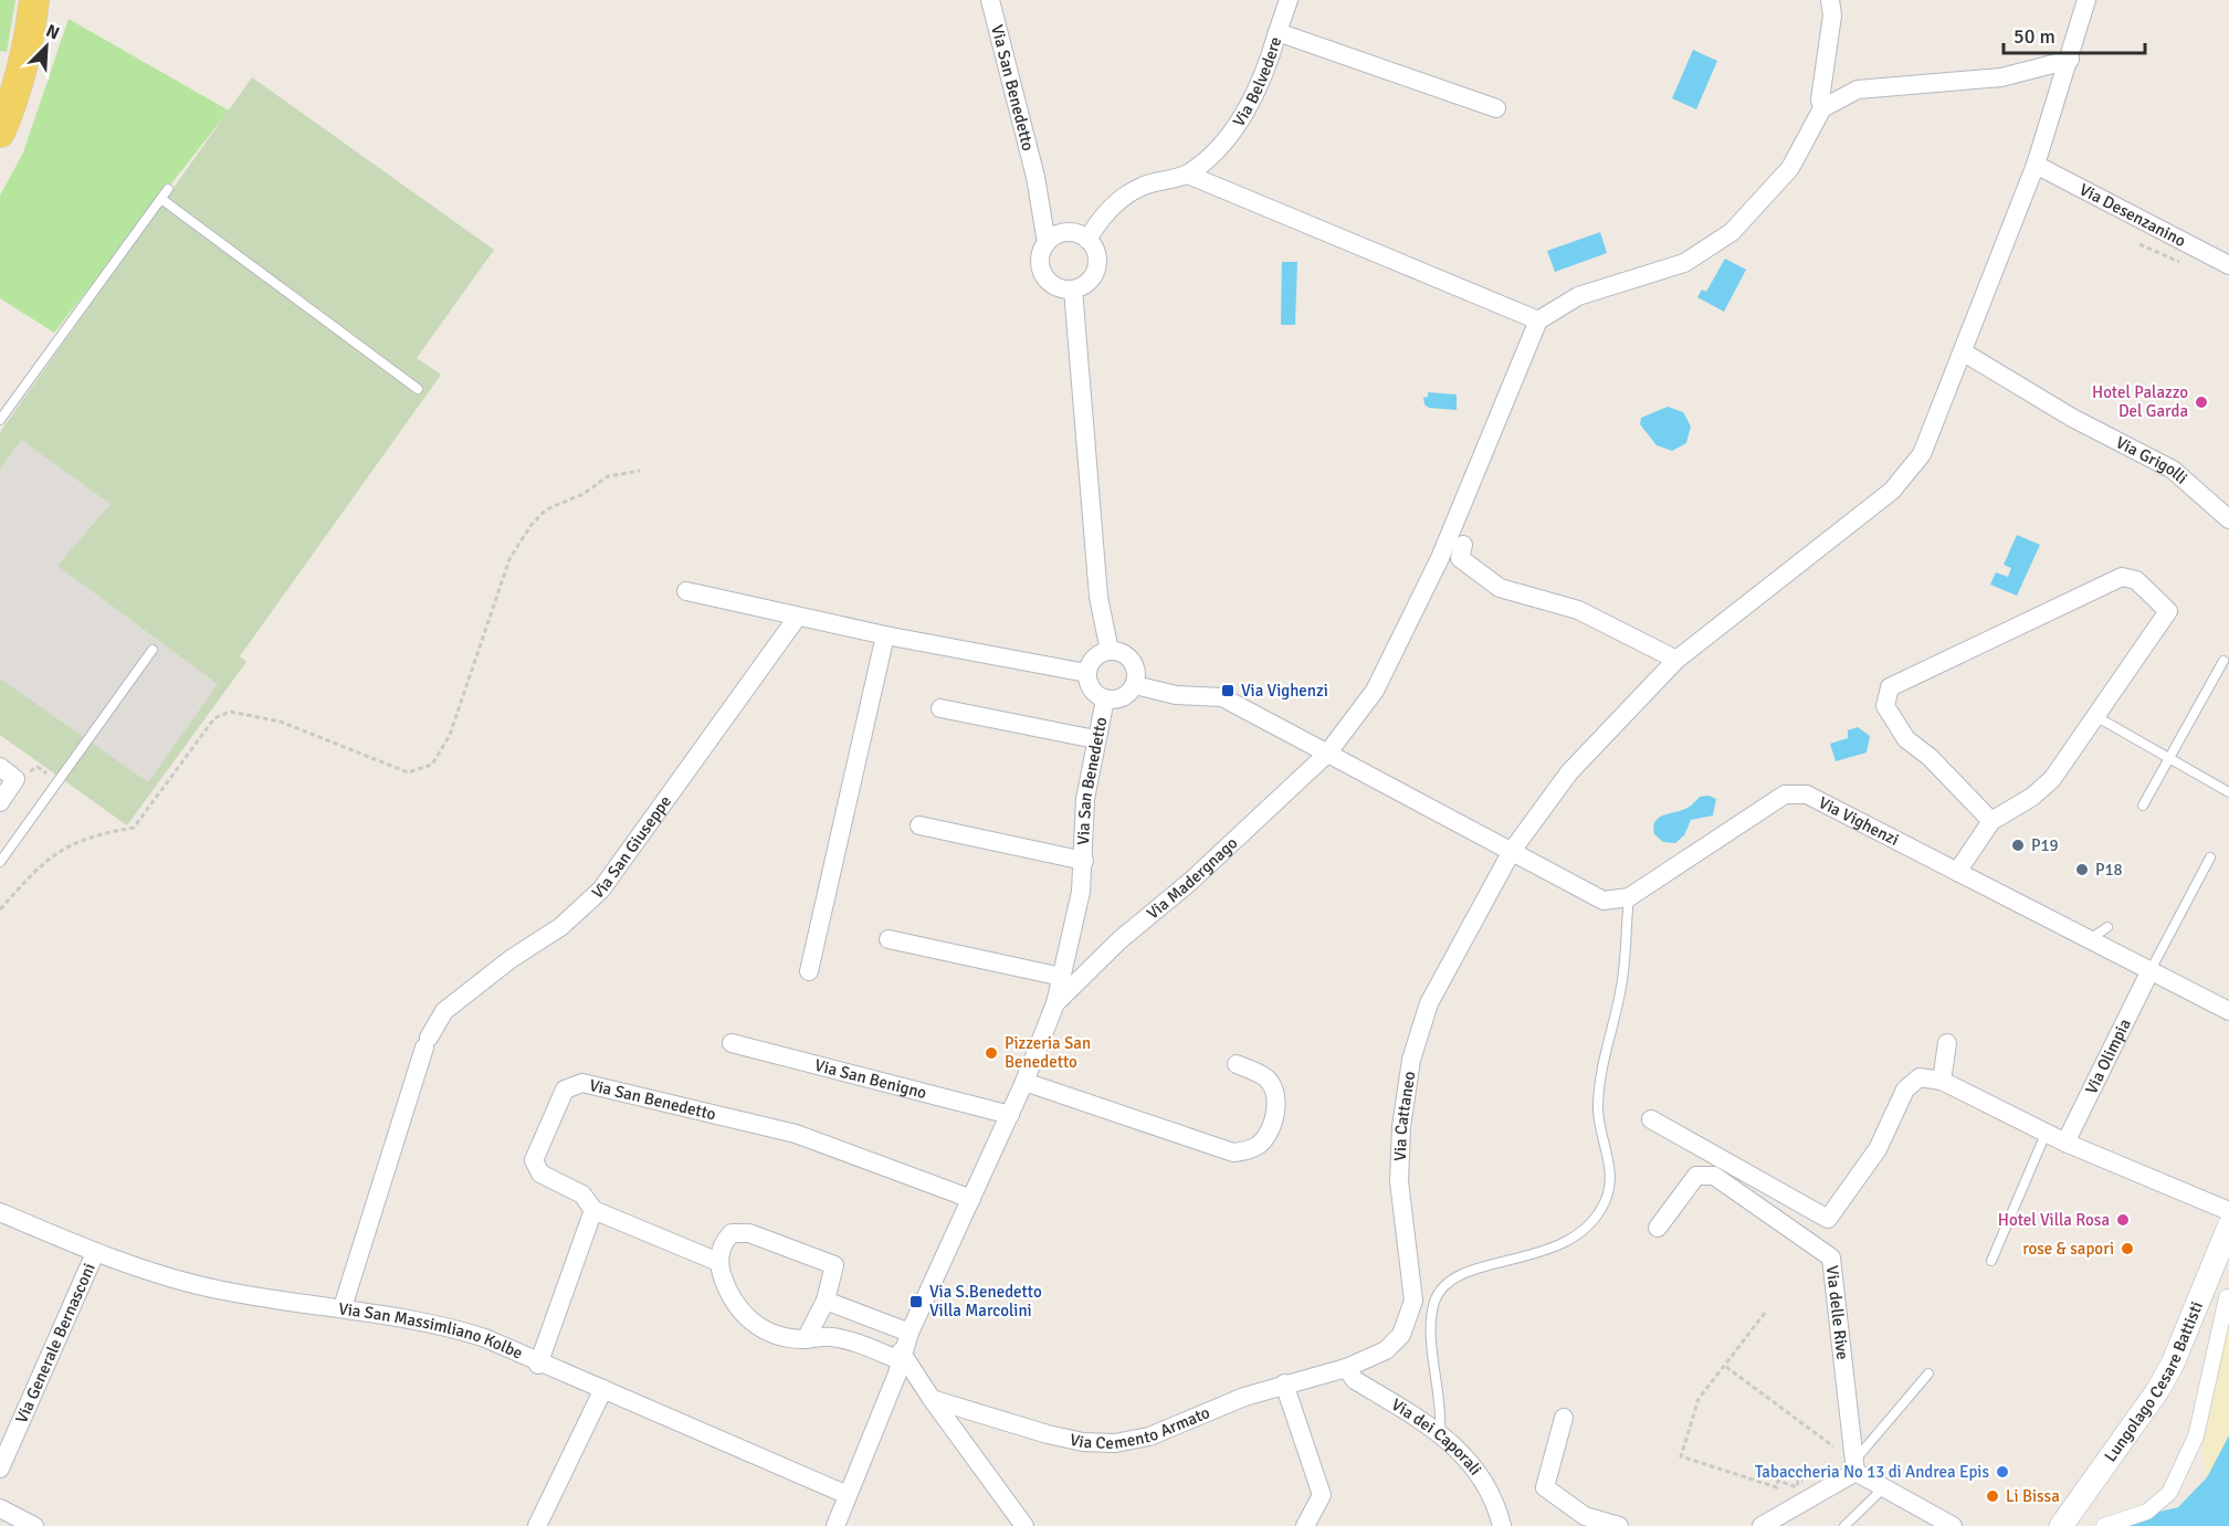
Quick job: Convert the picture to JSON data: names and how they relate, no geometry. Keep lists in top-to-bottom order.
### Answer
{
  "streets": {
    "street": [
      "Via Belvedere",
      "Via San Benedetto",
      "Via Desenzanino",
      "Via Grigolli",
      "Via Vighenzi",
      "Via San Giuseppe",
      "Via Madergnago",
      "Via Olimpia",
      "Via San Benigno",
      "Via Cattaneo",
      "Via delle Rive",
      "Via San Massimliano Kolbe",
      "Via Generale Bernasconi",
      "Lungolago Cesare Battisti",
      "Via Cemento Armato",
      "Via dei Caporali"
    ]
  },
  "crossings": [
    ["Via Belvedere", "Via San Benedetto"],
    ["Via San Benedetto", "Via Madergnago"],
    ["Via San Benedetto", "Via San Benigno"],
    ["Via San Benedetto", "Via San Massimliano Kolbe"],
    ["Via Desenzanino", "Via Cattaneo"],
    ["Via Grigolli", "Via Cattaneo"],
    ["Via Vighenzi", "Via Olimpia"],
    ["Via San Giuseppe", "Via San Massimliano Kolbe"],
    ["Via Cattaneo", "Via Cemento Armato"],
    ["Via Cattaneo", "Via dei Caporali"],
    ["Via San Massimliano Kolbe", "Via Generale Bernasconi"],
    ["Via Cemento Armato", "Via dei Caporali"]
  ],
  "places": {
    "other": [
      "Hotel Palazzo Del Garda",
      "P19",
      "P18",
      "Pizzeria San Benedetto",
      "Hotel Villa Rosa",
      "rose & sapori",
      "Tabaccheria No 13 di Andrea Epis",
      "Li Bissa"
    ],
    "transit": ["Via Vighenzi", "Via S.Benedetto Villa Marcolini"]
  },
  "scale_bar": "50 m",
  "north": "top right"
}
